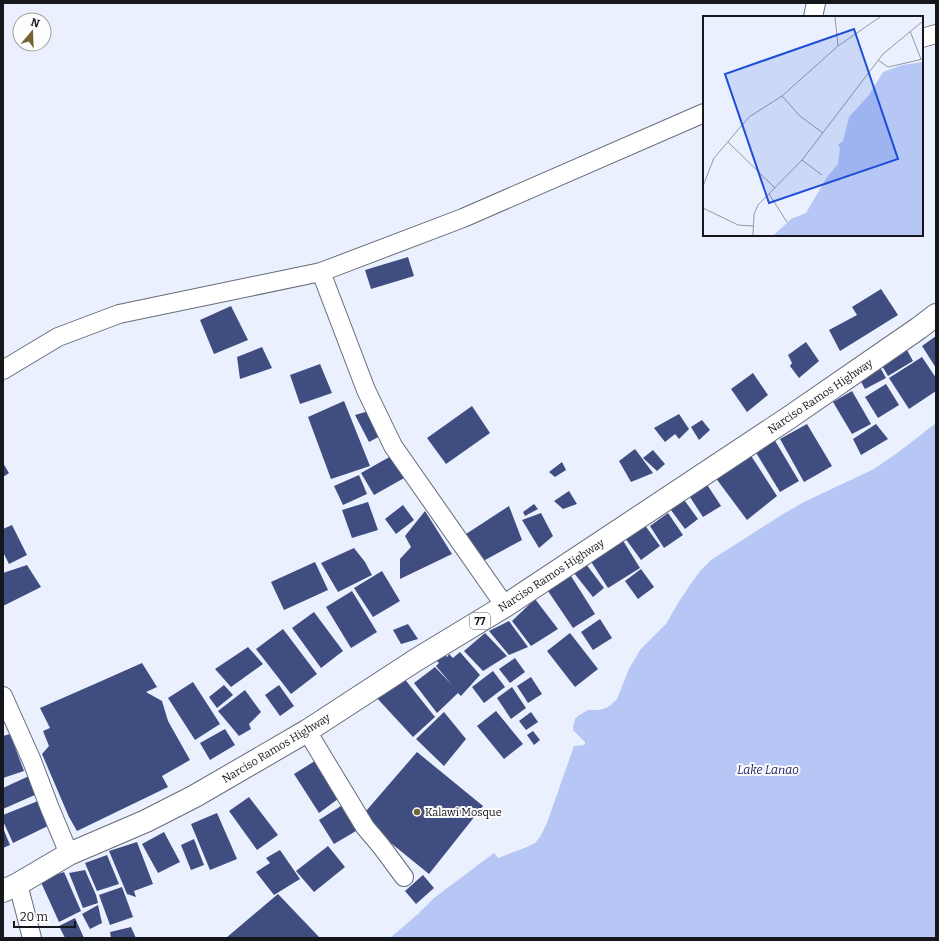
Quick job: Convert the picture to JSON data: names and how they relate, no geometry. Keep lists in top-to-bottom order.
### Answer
{
  "streets": {
    "highway": ["Narciso Ramos Highway", "77"]
  },
  "water": ["Lake Lanao"],
  "places": ["Kalawi Mosque"],
  "scale_bar": "20 m",
  "north": "top"
}
